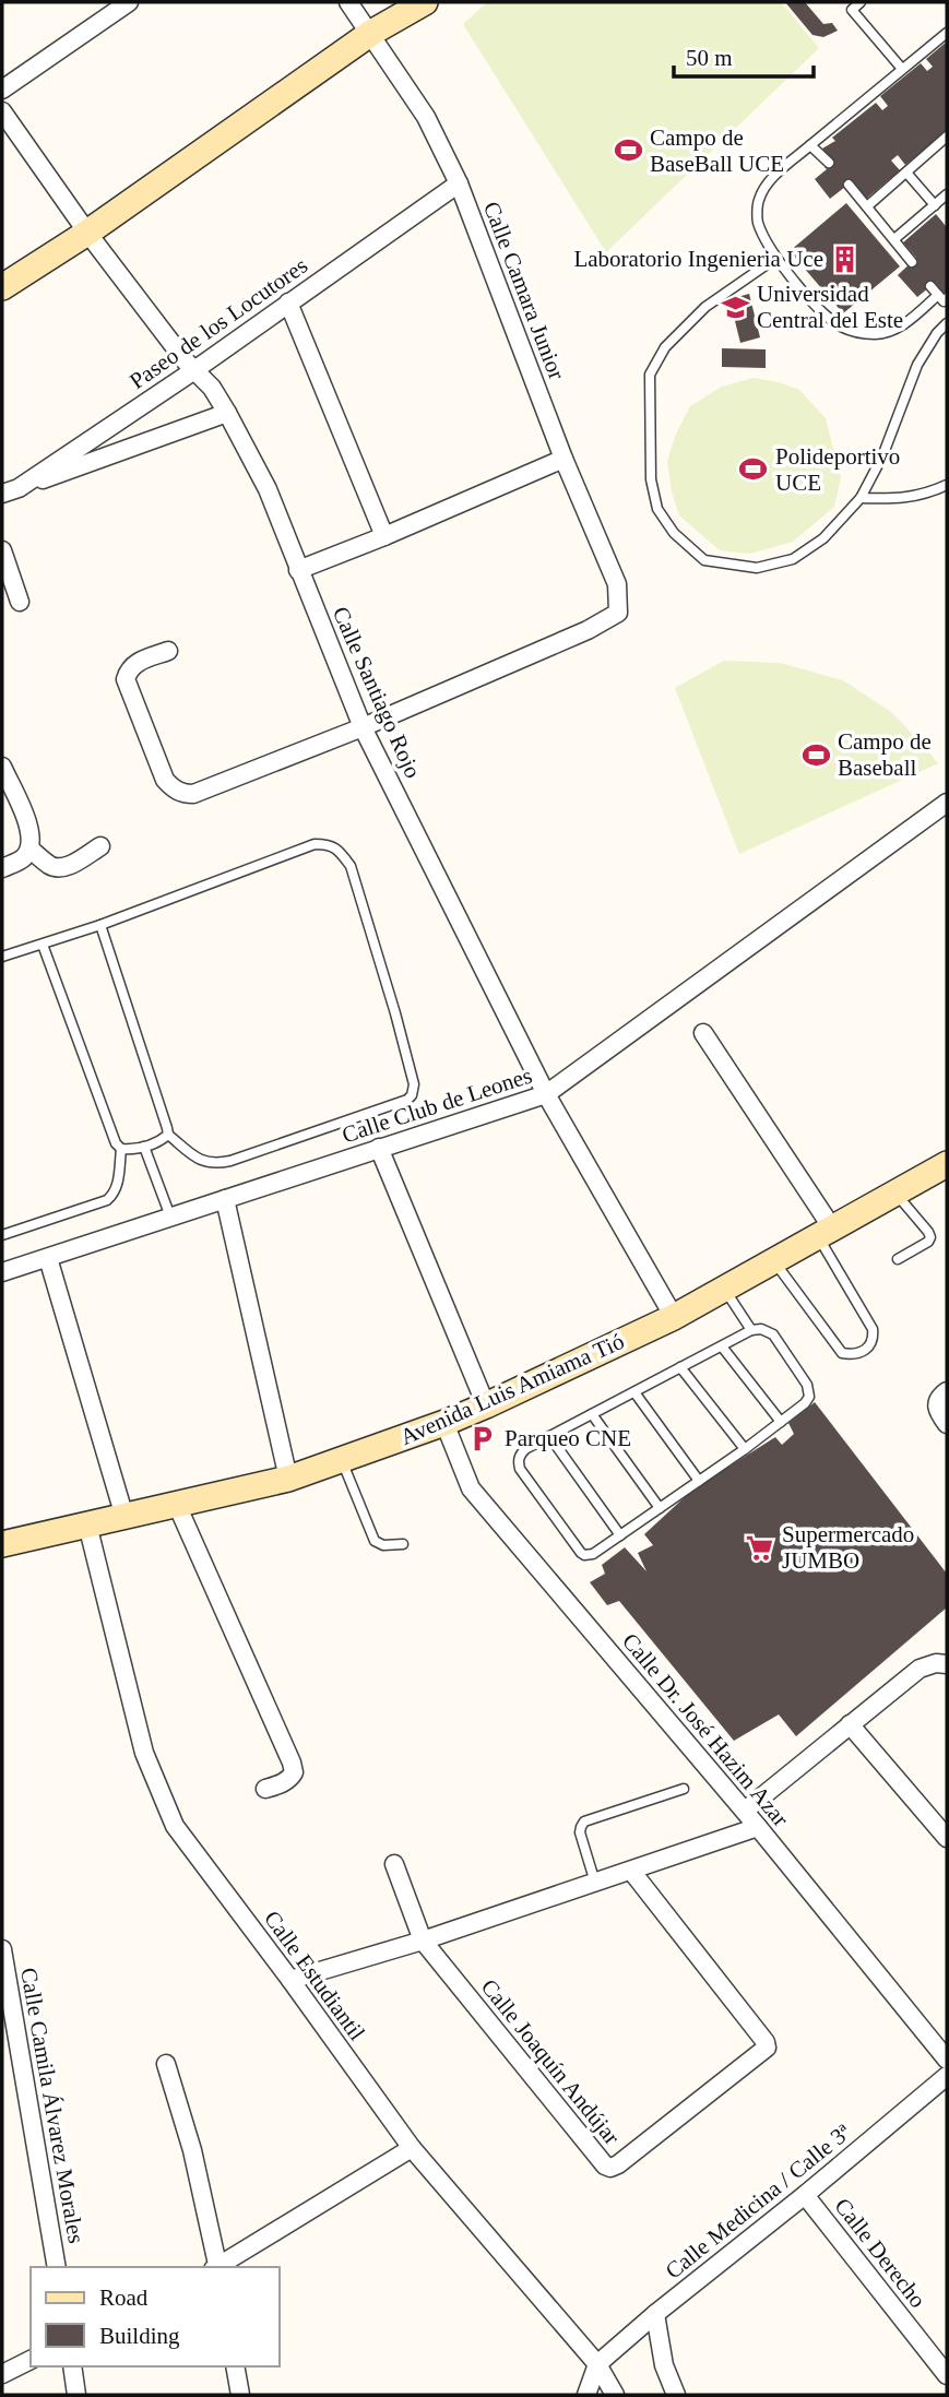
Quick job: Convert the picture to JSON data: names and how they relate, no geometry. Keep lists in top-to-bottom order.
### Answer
{
  "streets": {
    "main road": ["Avenida Luis Amiama Tió"],
    "street": [
      "Calle Camara Junior",
      "Paseo de los Locutores",
      "Calle Santiago Rojo",
      "Calle Club de Leones",
      "Calle Dr. José Hazim Azar",
      "Calle Estudiantil",
      "Calle Joaquín Andújar",
      "Calle Camila Álvarez Morales",
      "Calle Medicina / Calle 3ª",
      "Calle Derecho"
    ]
  },
  "crossings": [
    ["Calle Camara Junior", "Paseo de los Locutores"],
    ["Calle Camara Junior", "Calle Santiago Rojo"],
    ["Paseo de los Locutores", "Calle Santiago Rojo"],
    ["Calle Santiago Rojo", "Calle Club de Leones"],
    ["Calle Santiago Rojo", "Avenida Luis Amiama Tió"],
    ["Avenida Luis Amiama Tió", "Calle Dr. José Hazim Azar"],
    ["Avenida Luis Amiama Tió", "Calle Estudiantil"],
    ["Calle Estudiantil", "Calle Medicina / Calle 3ª"],
    ["Calle Medicina / Calle 3ª", "Calle Derecho"]
  ],
  "places": {
    "sports": ["Campo de BaseBall UCE", "Polideportivo UCE", "Campo de Baseball"],
    "building": ["Laboratorio Ingenieria Uce"],
    "school or university": ["Universidad Central del Este"],
    "parking": ["Parqueo CNE"],
    "supermarket": ["Supermercado JUMBO"]
  },
  "legend": ["Road", "Building"],
  "scale_bar": "50 m"
}
